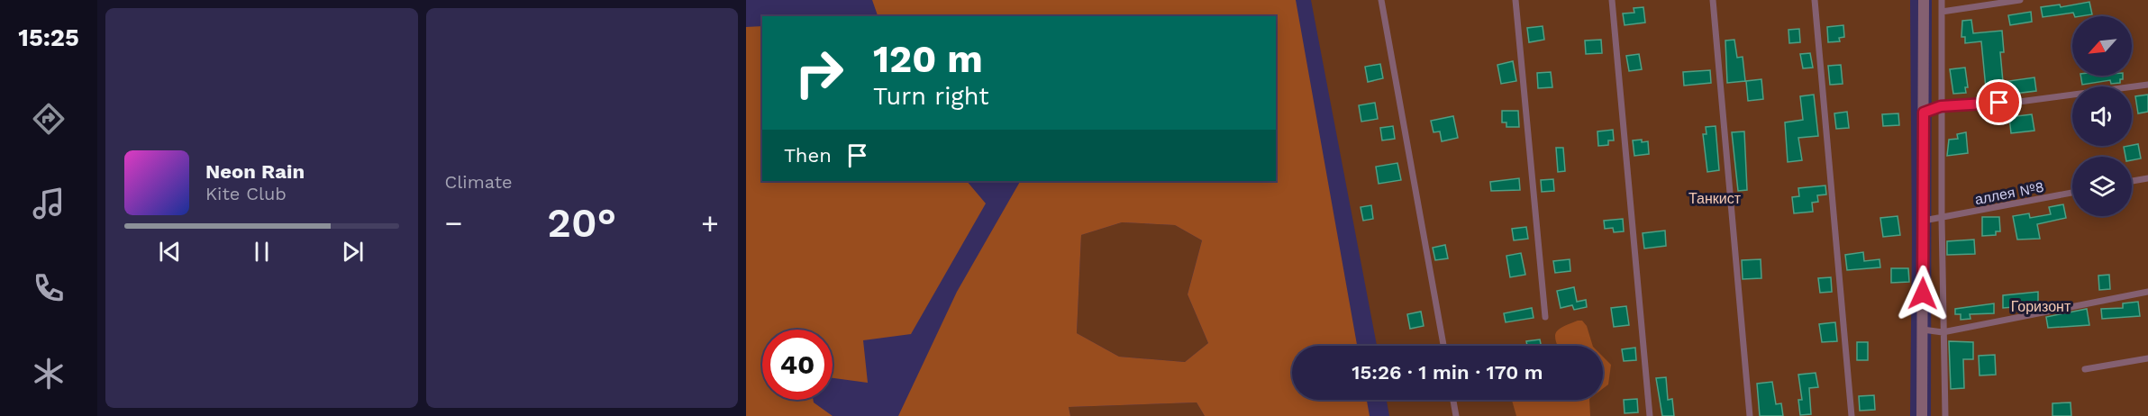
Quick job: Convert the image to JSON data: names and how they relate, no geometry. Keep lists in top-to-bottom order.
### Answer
{
  "streets": {
    "lane": ["аллея №8"]
  },
  "parks": ["Танкист", "Горизонт"],
  "north": "bottom left",
  "page": {
    "tabs": "15:25",
    "tile": "Climate",
    "turn": ["120 m", "Turn right"],
    "then": "Then",
    "song": ["Neon Rain", "Kite Club"],
    "heat": ["−", "20°", "+"],
    "limit": "40",
    "trip": "15:26 · 1 min · 170 m"
  }
}
